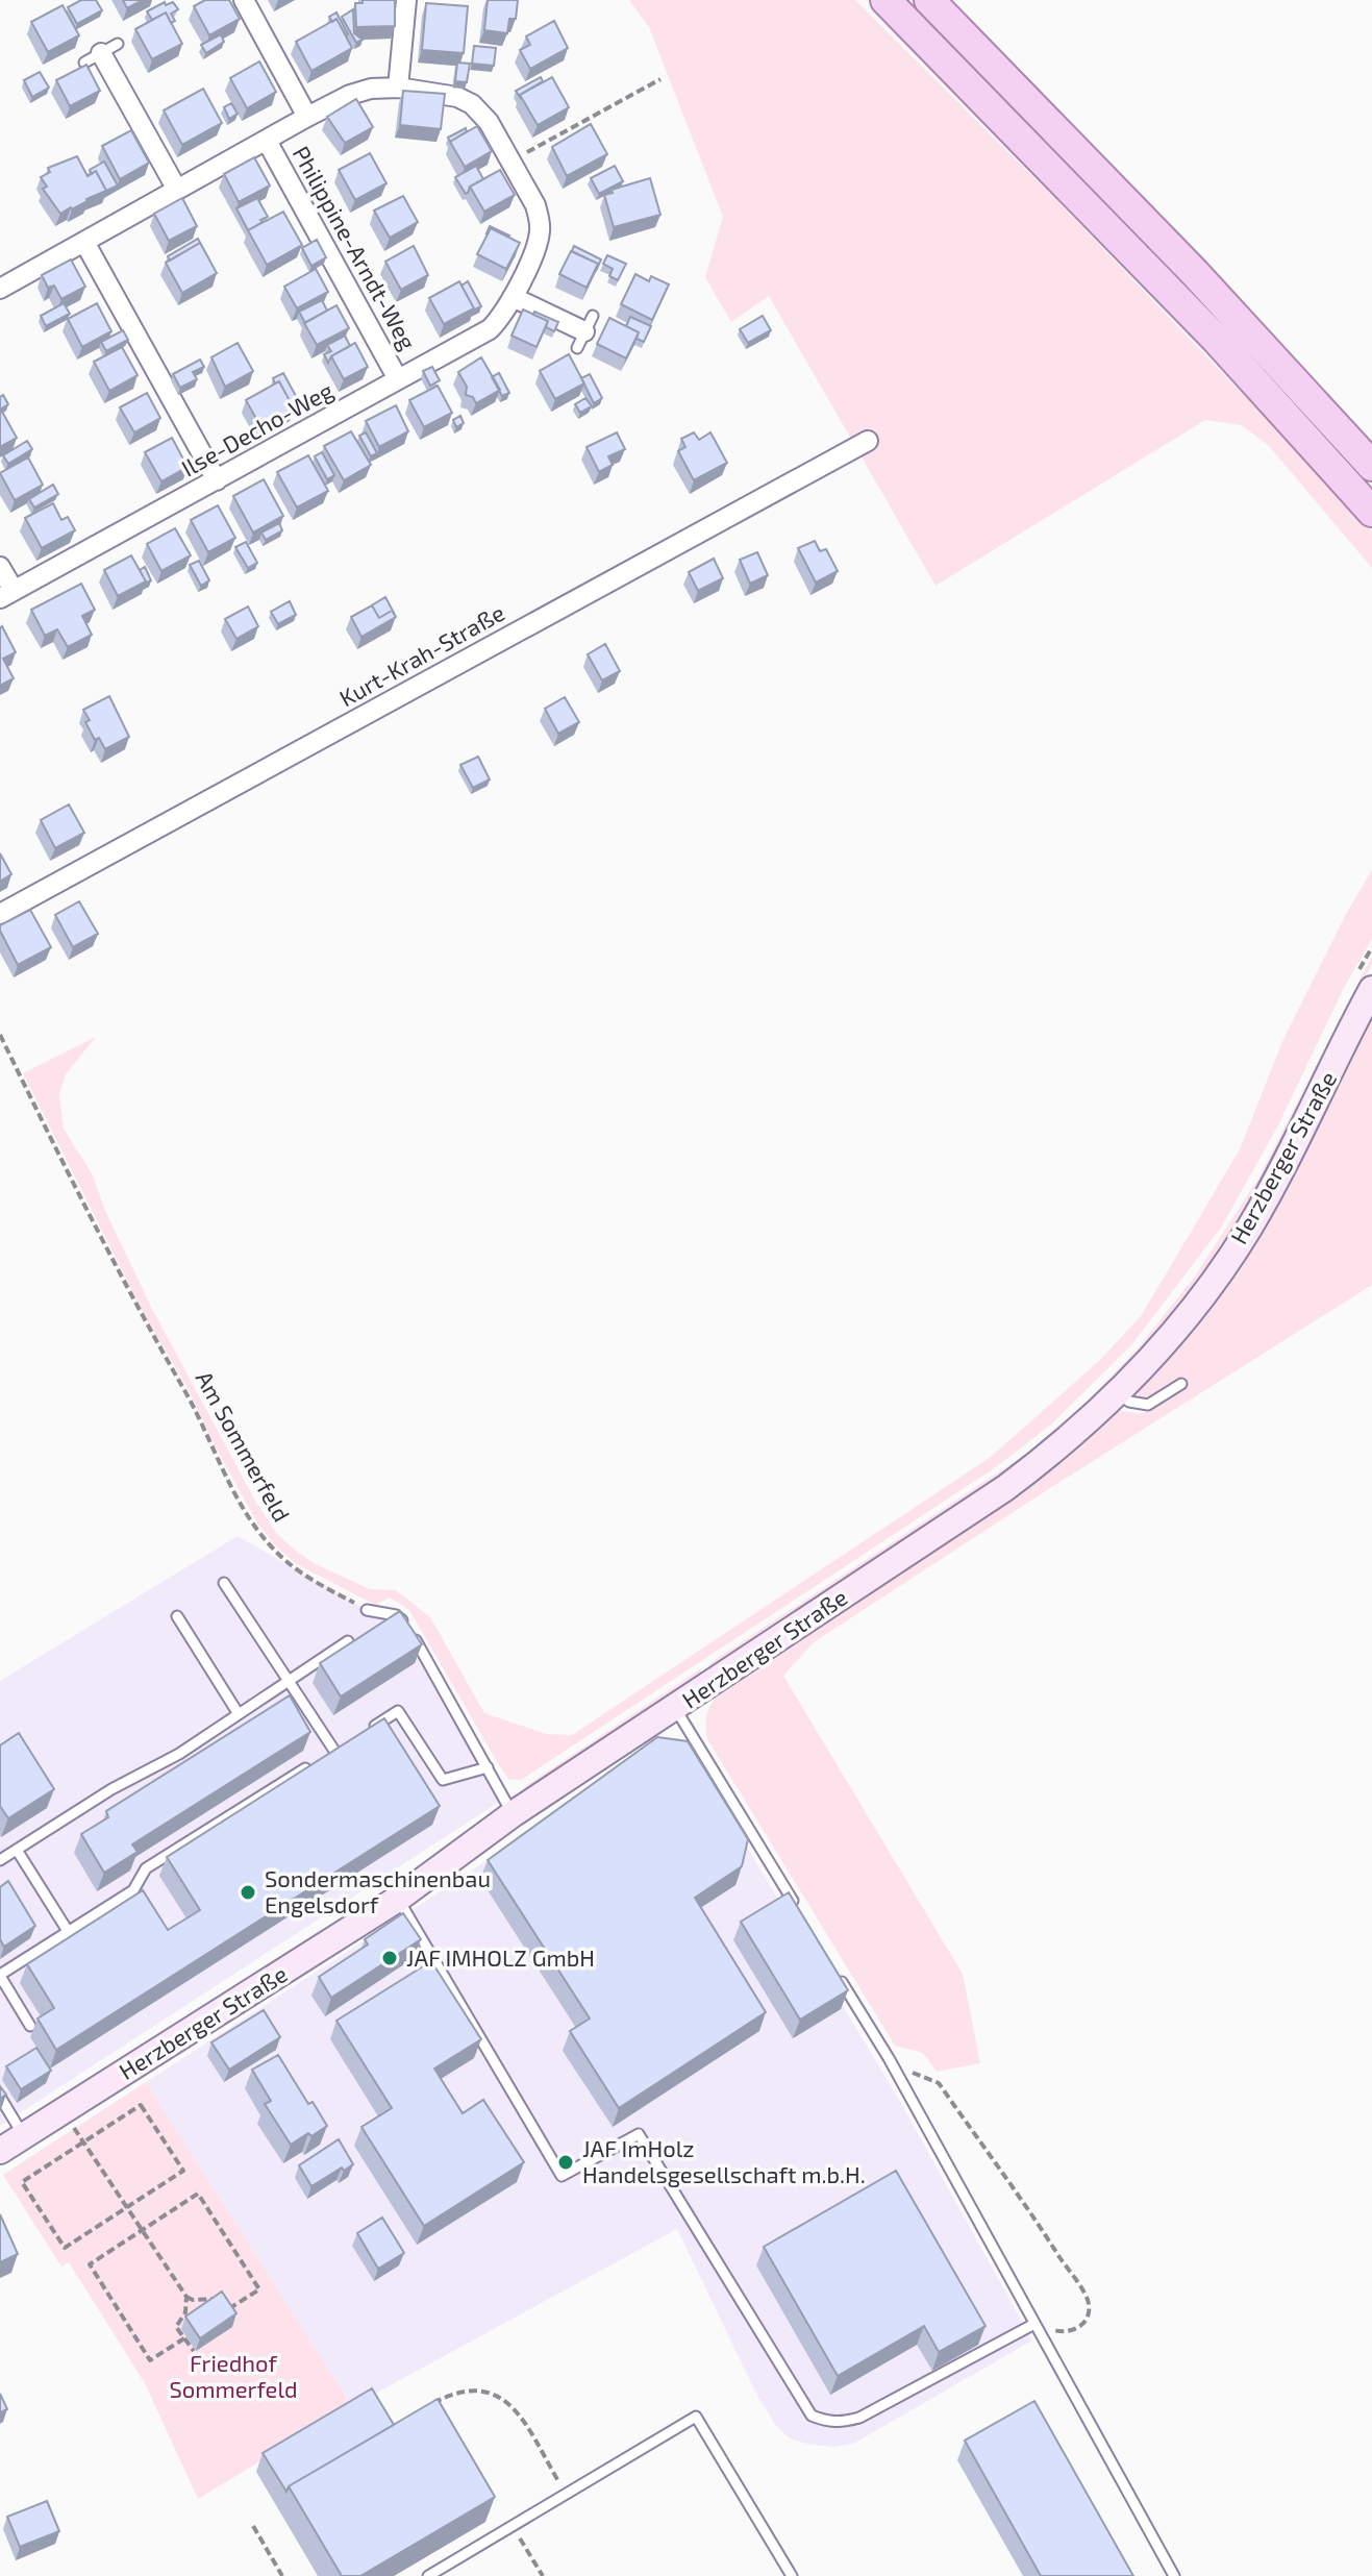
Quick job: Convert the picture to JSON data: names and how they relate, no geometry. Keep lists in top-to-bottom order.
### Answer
{
  "streets": {
    "main road": ["Herzberger Straße"],
    "street": ["Philippine-Arndt-Weg", "Ilse-Decho-Weg", "Kurt-Krah-Straße"],
    "path": ["Am Sommerfeld"]
  },
  "crossings": [
    ["Philippine-Arndt-Weg", "Ilse-Decho-Weg"]
  ],
  "parks": ["Friedhof Sommerfeld"],
  "places": ["Sondermaschinenbau Engelsdorf", "JAF IMHOLZ GmbH", "JAF ImHolz Handelsgesellschaft m.b.H."]
}
